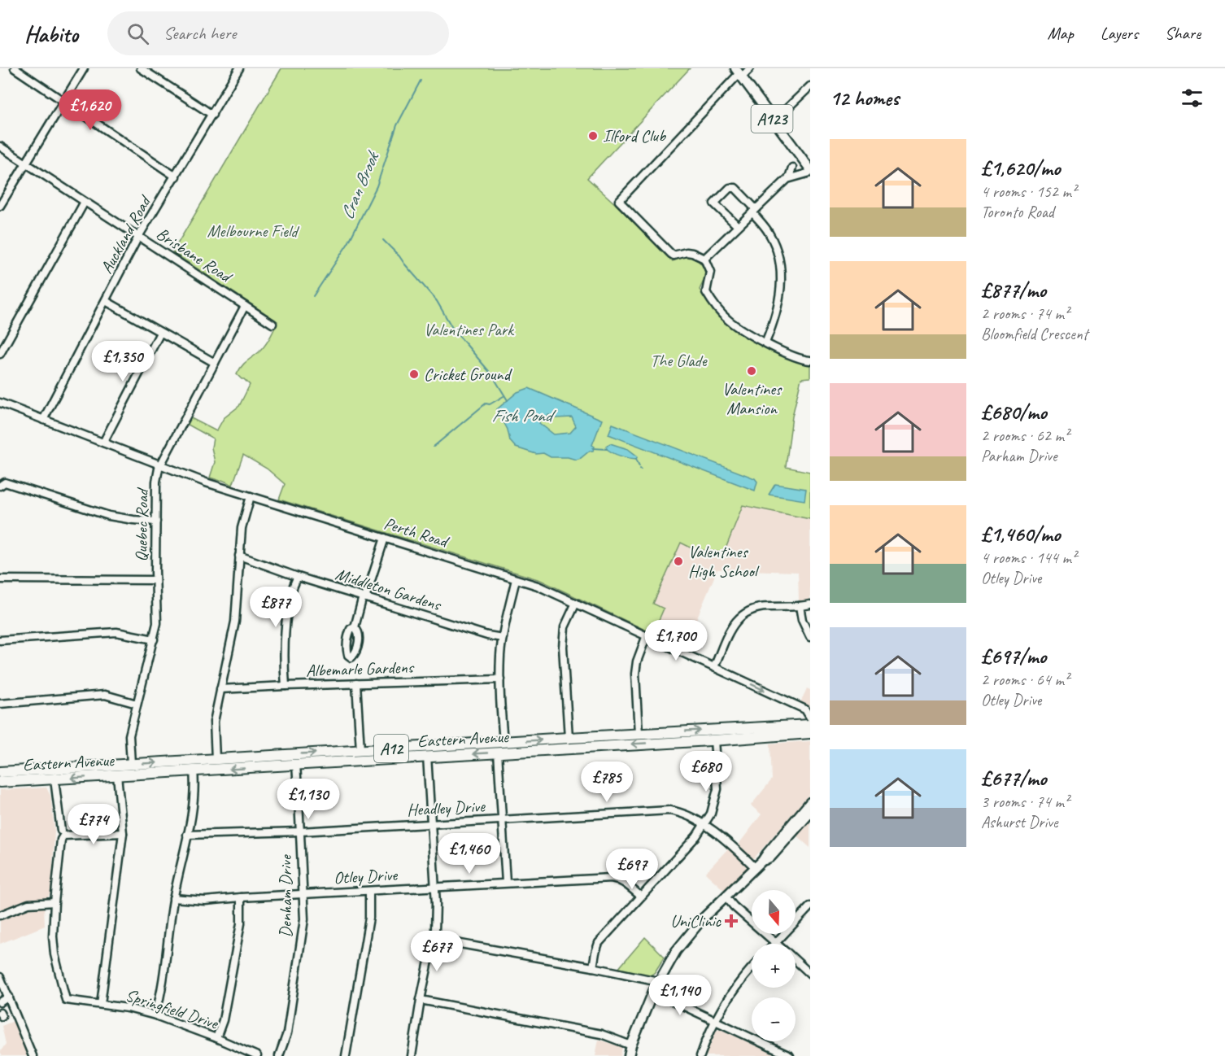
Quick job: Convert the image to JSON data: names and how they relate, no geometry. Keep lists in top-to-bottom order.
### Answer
{
  "streets": {
    "highway": ["Eastern Avenue", "A12"],
    "main road": ["A123"],
    "street": [
      "Auckland Road",
      "Brisbane Road",
      "Quebec Road",
      "Perth Road",
      "Middleton Gardens",
      "Albemarle Gardens",
      "Headley Drive",
      "Otley Drive",
      "Denham Drive",
      "Springfield Drive"
    ]
  },
  "crossings": [
    ["Auckland Road", "Brisbane Road"],
    ["Auckland Road", "Perth Road"],
    ["Brisbane Road", "Quebec Road"],
    ["Quebec Road", "Perth Road"],
    ["Quebec Road", "Eastern Avenue"],
    ["Eastern Avenue", "Denham Drive"],
    ["Eastern Avenue", "Springfield Drive"],
    ["Headley Drive", "Denham Drive"],
    ["Otley Drive", "Denham Drive"]
  ],
  "water": ["Cran Brook", "Fish Pond"],
  "parks": ["Melbourne Field", "Valentines Park", "The Glade"],
  "places": {
    "other": [
      "Ilford Club",
      "Valentines Mansion",
      "Cricket Ground",
      "Valentines High School"
    ],
    "health": ["UniClinic"]
  },
  "north": "bottom",
  "page": {
    "header": "Habito",
    "search": "Search here",
    "nav": ["Map", "Layers", "Share"],
    "heading": "12 homes",
    "price": [
      "£1,620",
      "£1,350",
      "£877",
      "£1,700",
      "£680",
      "£785",
      "£1,130",
      "£774",
      "£1,460",
      "£697",
      "£677",
      "£1,140"
    ],
    "list": [
      {
        "name": "£1,620/mo",
        "note": "4 rooms · 152 m² · Toronto Road"
      },
      {
        "name": "£877/mo",
        "note": "2 rooms · 74 m² · Bloomfield Crescent"
      },
      {
        "name": "£680/mo",
        "note": "2 rooms · 62 m² · Parham Drive"
      },
      {
        "name": "£1,460/mo",
        "note": "4 rooms · 144 m² · Otley Drive"
      },
      {
        "name": "£697/mo",
        "note": "2 rooms · 64 m² · Otley Drive"
      },
      {
        "name": "£677/mo",
        "note": "3 rooms · 74 m² · Ashurst Drive"
      }
    ],
    "map_buttons": ["+", "−"]
  }
}
